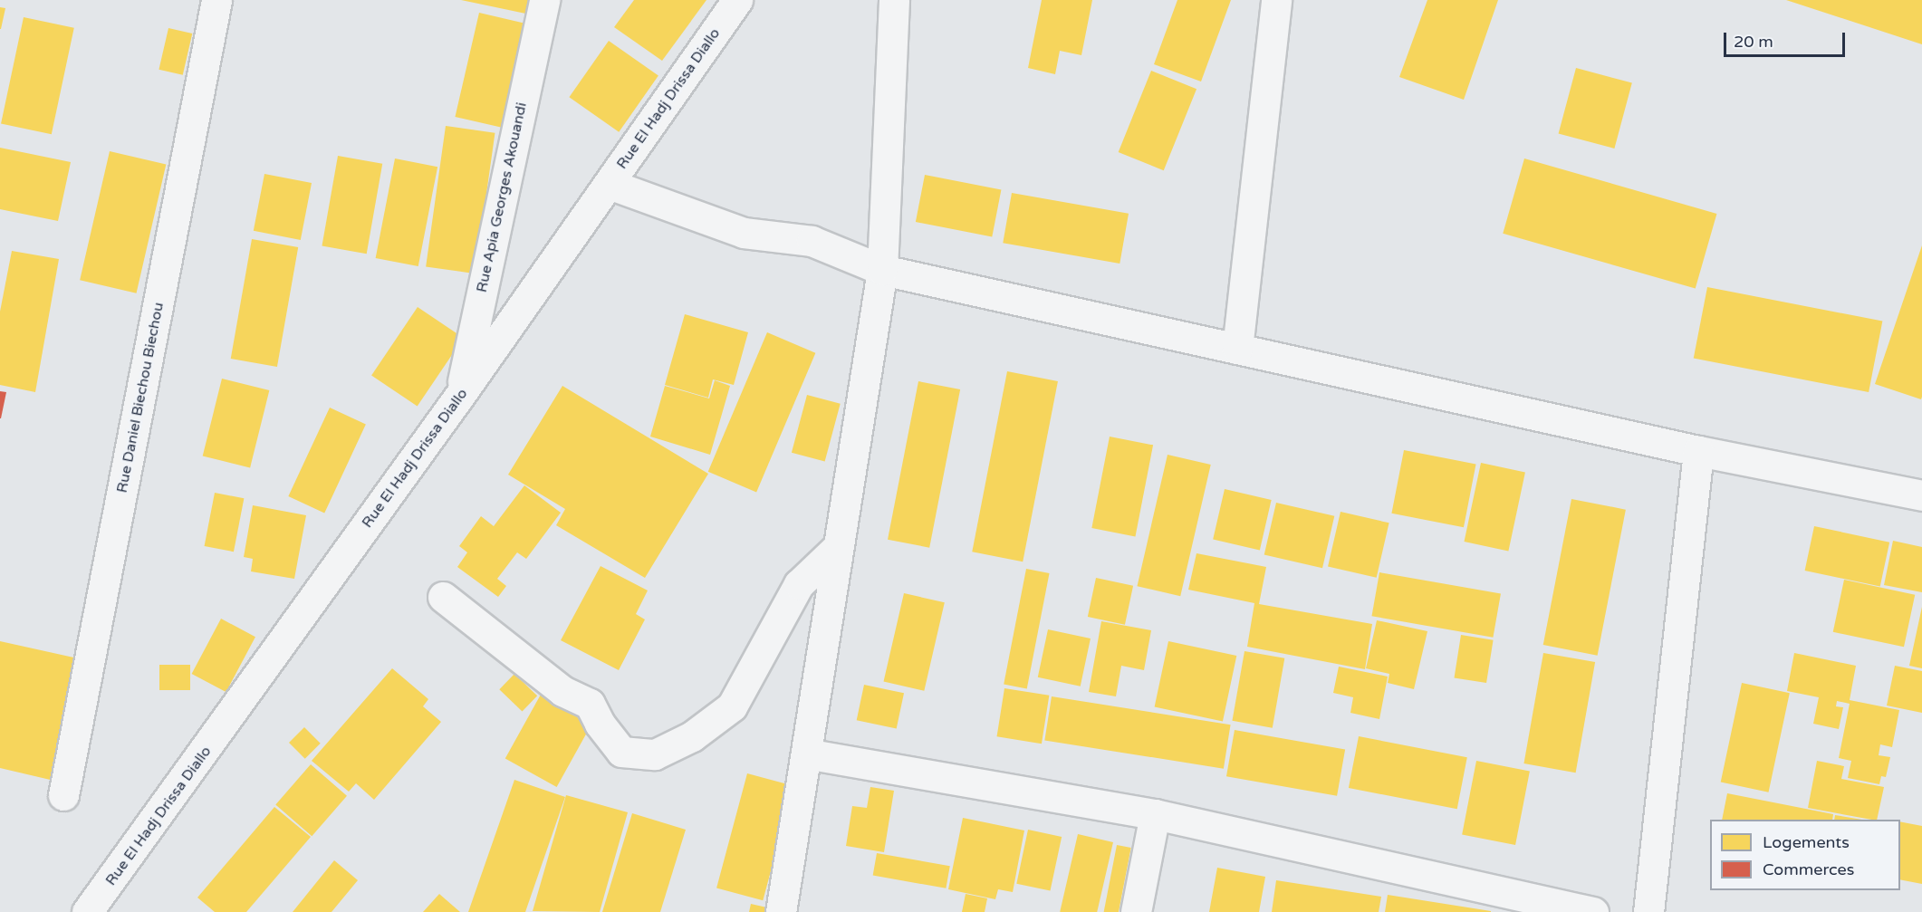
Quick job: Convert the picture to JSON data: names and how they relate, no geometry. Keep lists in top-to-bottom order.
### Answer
{
  "streets": {
    "street": ["Rue El Hadj Drissa Diallo", "Rue Apia Georges Akouandi", "Rue Daniel Biechou Biechou"]
  },
  "crossings": [
    ["Rue El Hadj Drissa Diallo", "Rue Apia Georges Akouandi"]
  ],
  "legend": ["Logements", "Commerces"],
  "scale_bar": "20 m"
}
